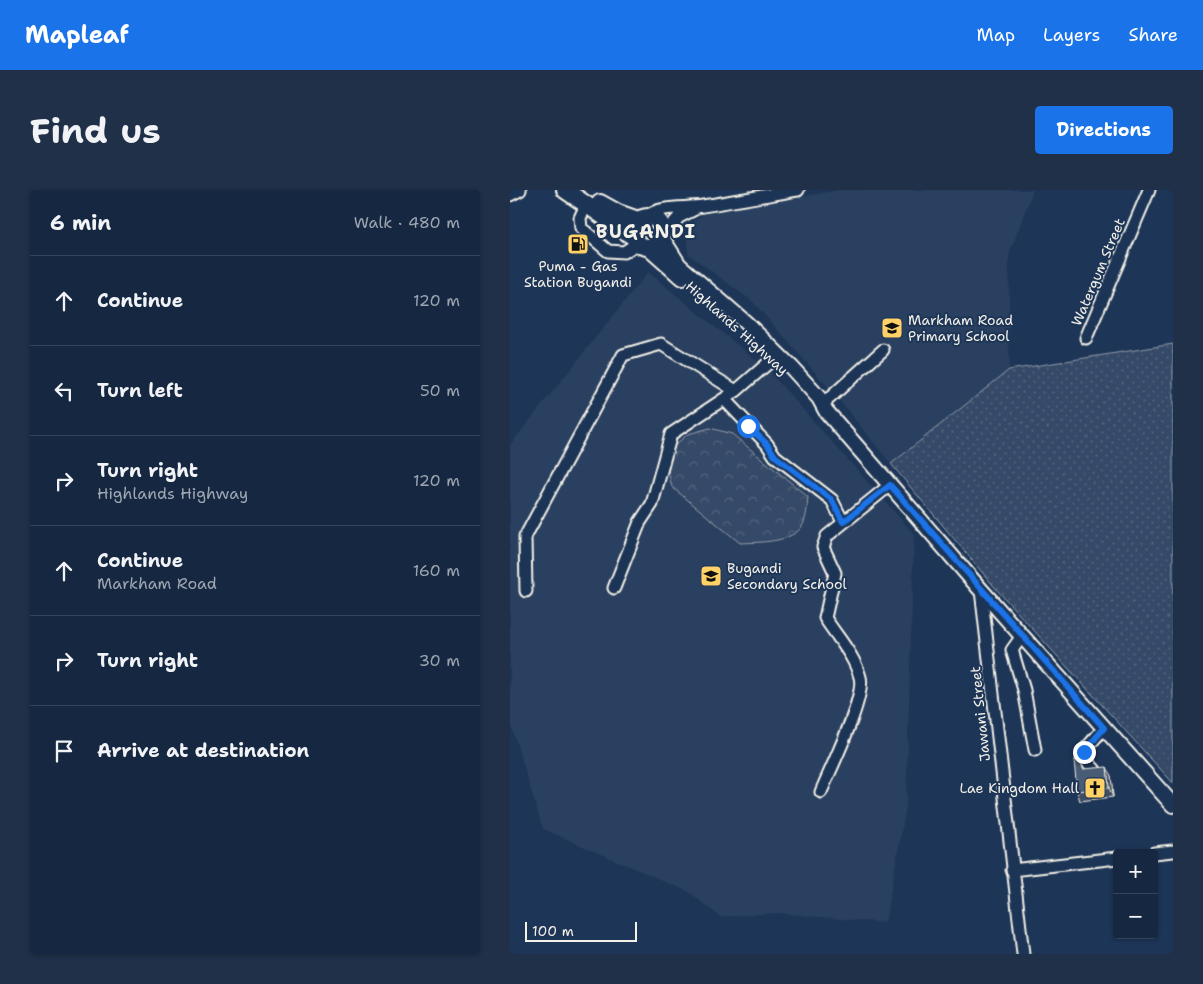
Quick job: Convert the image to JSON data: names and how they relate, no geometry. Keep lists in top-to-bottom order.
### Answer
{
  "streets": {
    "main road": ["Highlands Highway"],
    "street": ["Watergum Street", "Jawani Street"]
  },
  "crossings": [
    ["Highlands Highway", "Jawani Street"]
  ],
  "districts": ["BUGANDI"],
  "places": {
    "fuel station": ["Puma - Gas Station Bugandi"],
    "school or university": ["Markham Road Primary School", "Bugandi Secondary School"],
    "church": ["Lae Kingdom Hall"]
  },
  "scale_bar": "100 m",
  "page": {
    "header": "Mapleaf",
    "nav": ["Map", "Layers", "Share"],
    "buttons": "Directions",
    "title": "Find us",
    "heading": ["6 min", "Walk · 480 m"],
    "list": [
      ["Continue", "120 m"],
      ["Turn left", "50 m"],
      ["Turn right", "Highlands Highway", "120 m"],
      ["Continue", "Markham Road", "160 m"],
      ["Turn right", "30 m"],
      "Arrive at destination"
    ],
    "map_buttons": ["+", "−"],
    "scale": "100 m"
  }
}
